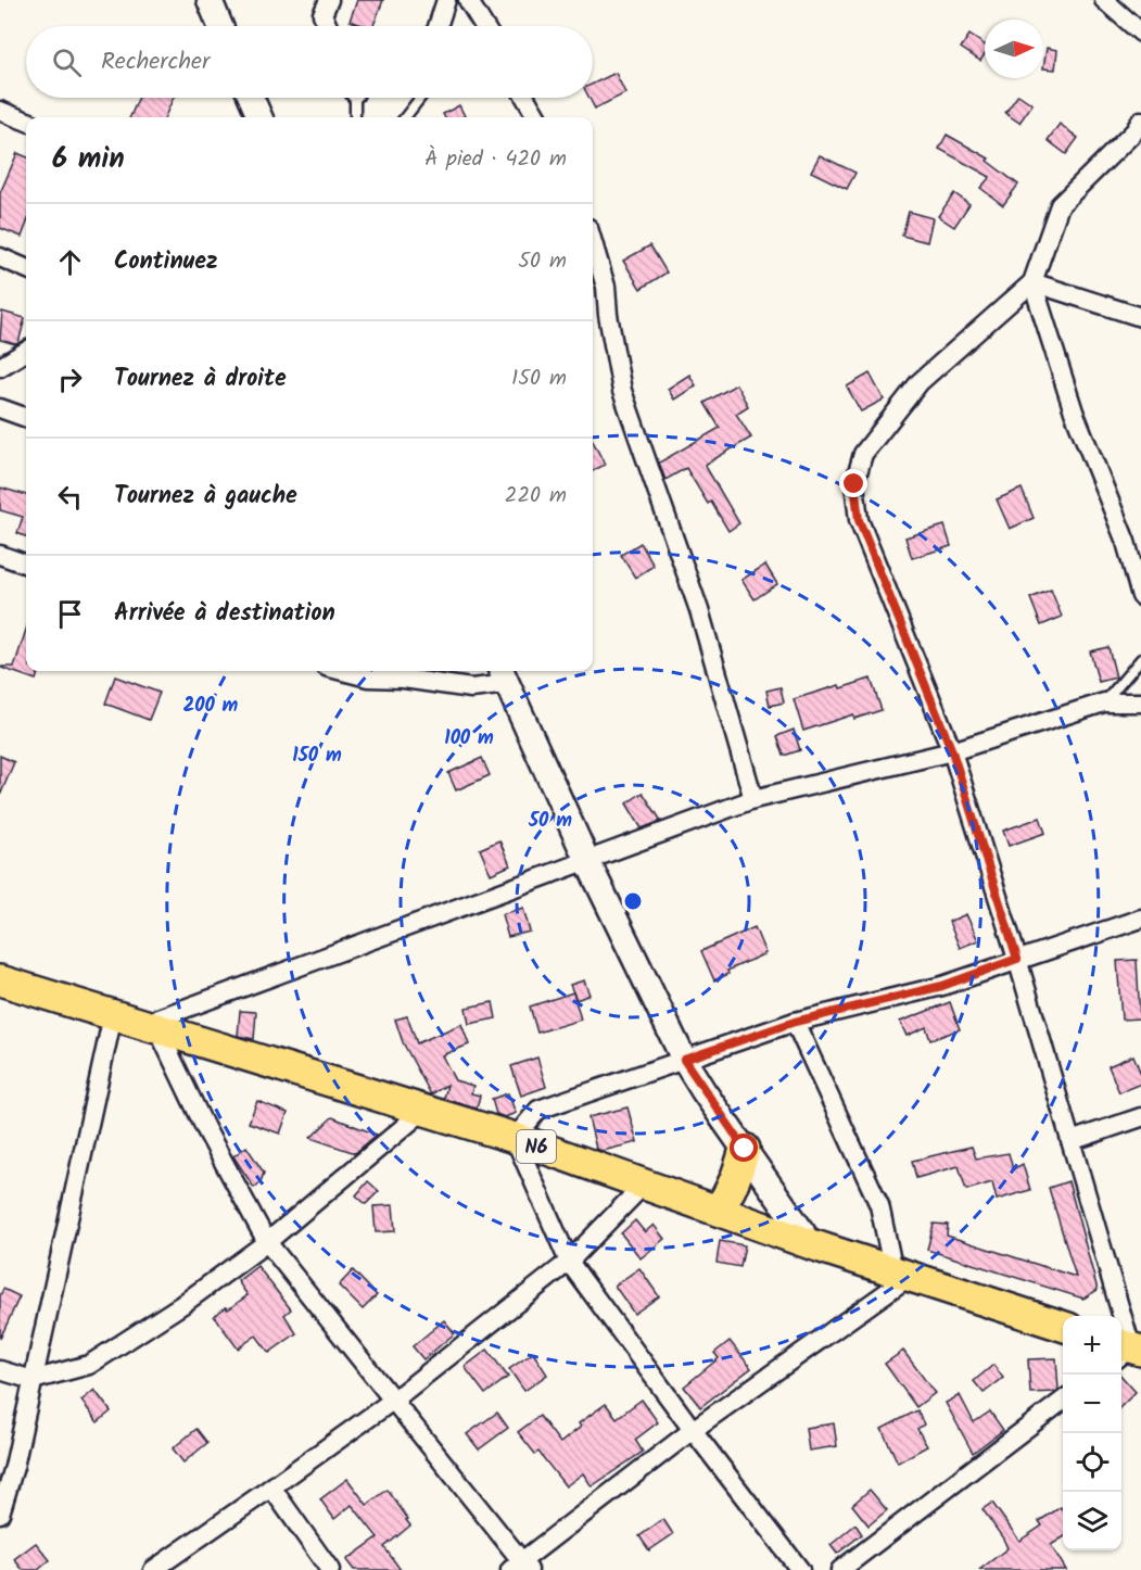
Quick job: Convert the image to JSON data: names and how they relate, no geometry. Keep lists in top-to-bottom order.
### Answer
{
  "streets": {
    "highway": ["N6"]
  },
  "north": "right",
  "page": {
    "search": "Rechercher",
    "heading": ["6 min", "À pied · 420 m"],
    "list": [
      ["Continuez", "50 m"],
      ["Tournez à droite", "150 m"],
      ["Tournez à gauche", "220 m"],
      "Arrivée à destination"
    ],
    "map_buttons": ["+", "−"]
  },
  "rings": [
    "200 m",
    "100 m",
    "150 m",
    "50 m"
  ]
}
